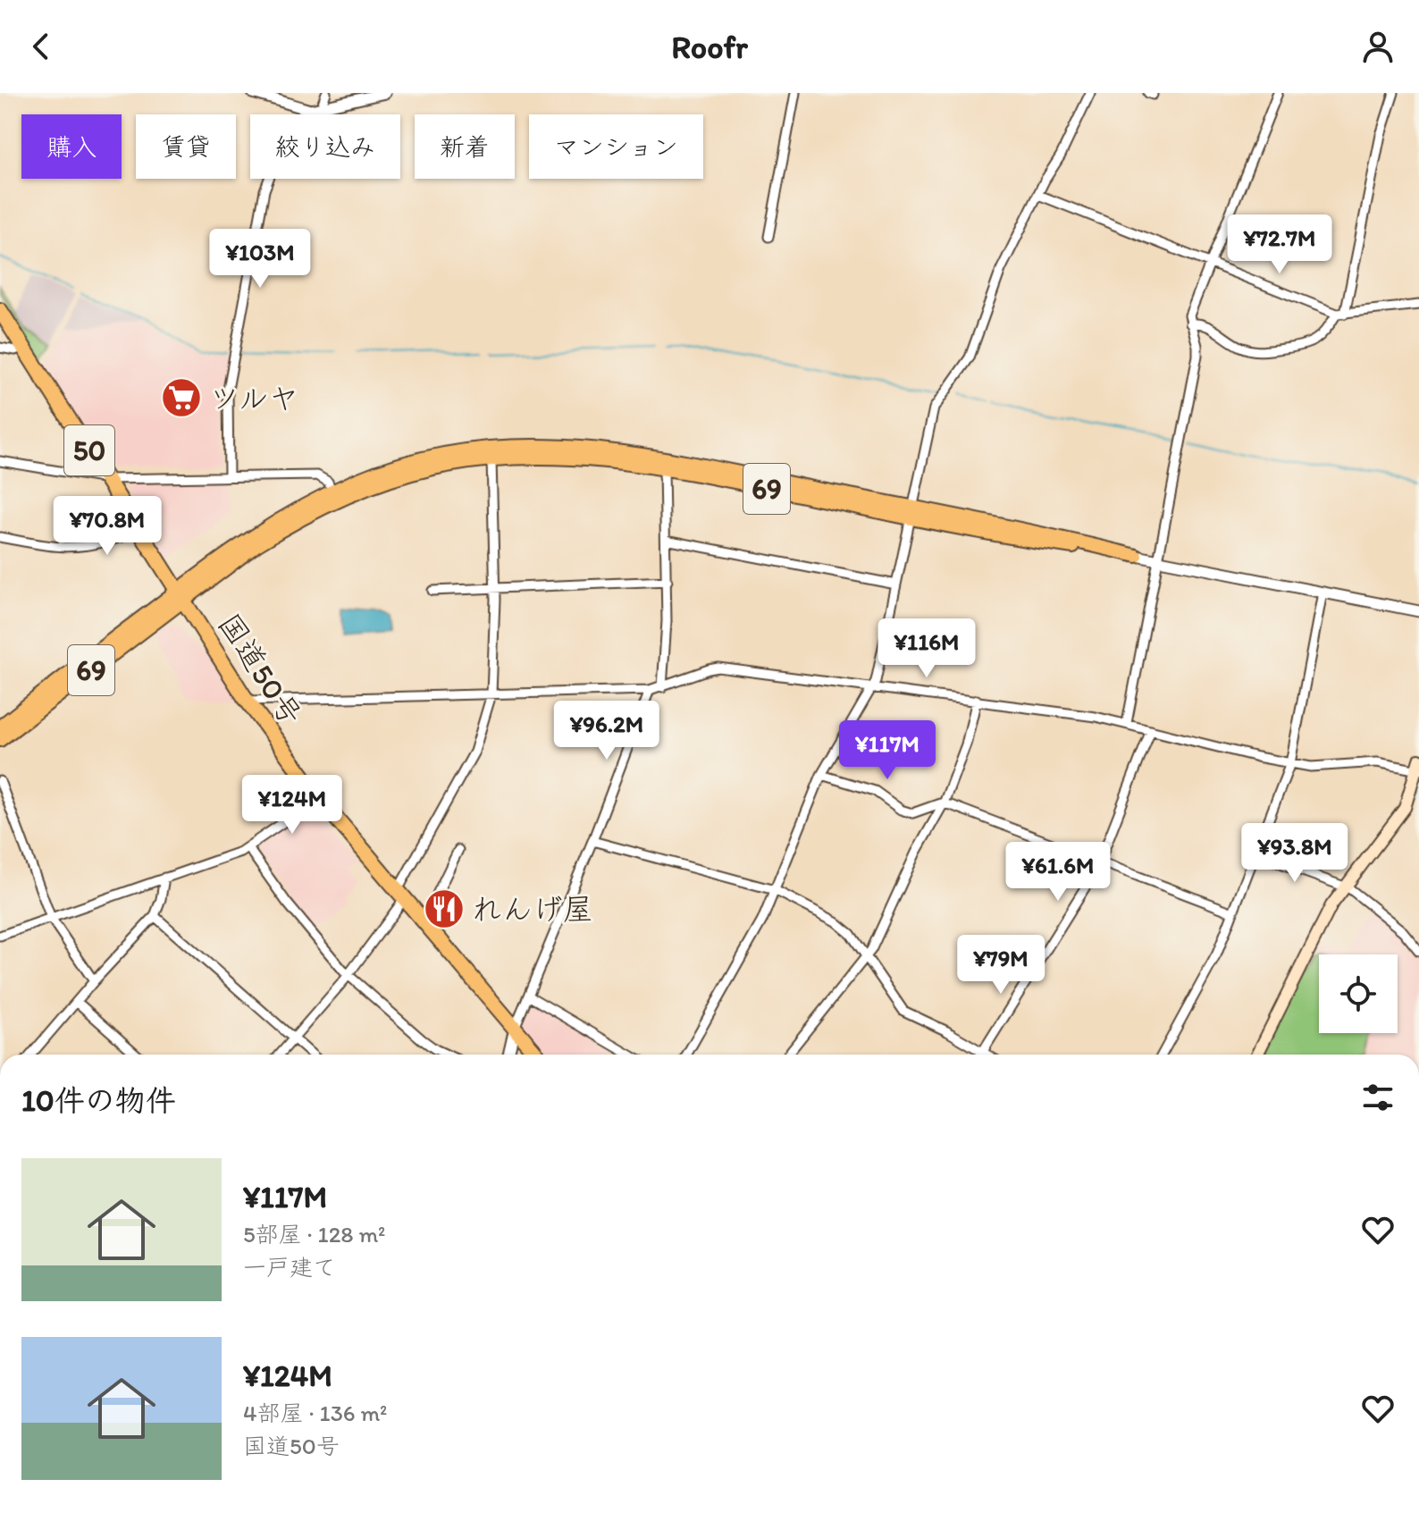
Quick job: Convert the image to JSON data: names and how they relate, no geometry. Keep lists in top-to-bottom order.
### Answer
{
  "streets": {
    "highway": ["50", "国道50号"],
    "main road": ["69"]
  },
  "crossings": [
    ["69", "国道50号"]
  ],
  "places": {
    "supermarket": ["ツルヤ"],
    "restaurant": ["れんげ屋"]
  },
  "page": {
    "header": "Roofr",
    "chip": [
      "購入",
      "賃貸",
      "絞り込み",
      "新着",
      "マンション"
    ],
    "price": [
      "¥72.7M",
      "¥103M",
      "¥70.8M",
      "¥116M",
      "¥96.2M",
      "¥117M",
      "¥124M",
      "¥93.8M",
      "¥61.6M",
      "¥79M"
    ],
    "heading": "10件の物件",
    "list": [
      {
        "name": "¥117M",
        "note": "5部屋 · 128 m² · 一戸建て"
      },
      {
        "name": "¥124M",
        "note": "4部屋 · 136 m² · 国道50号"
      }
    ]
  }
}
